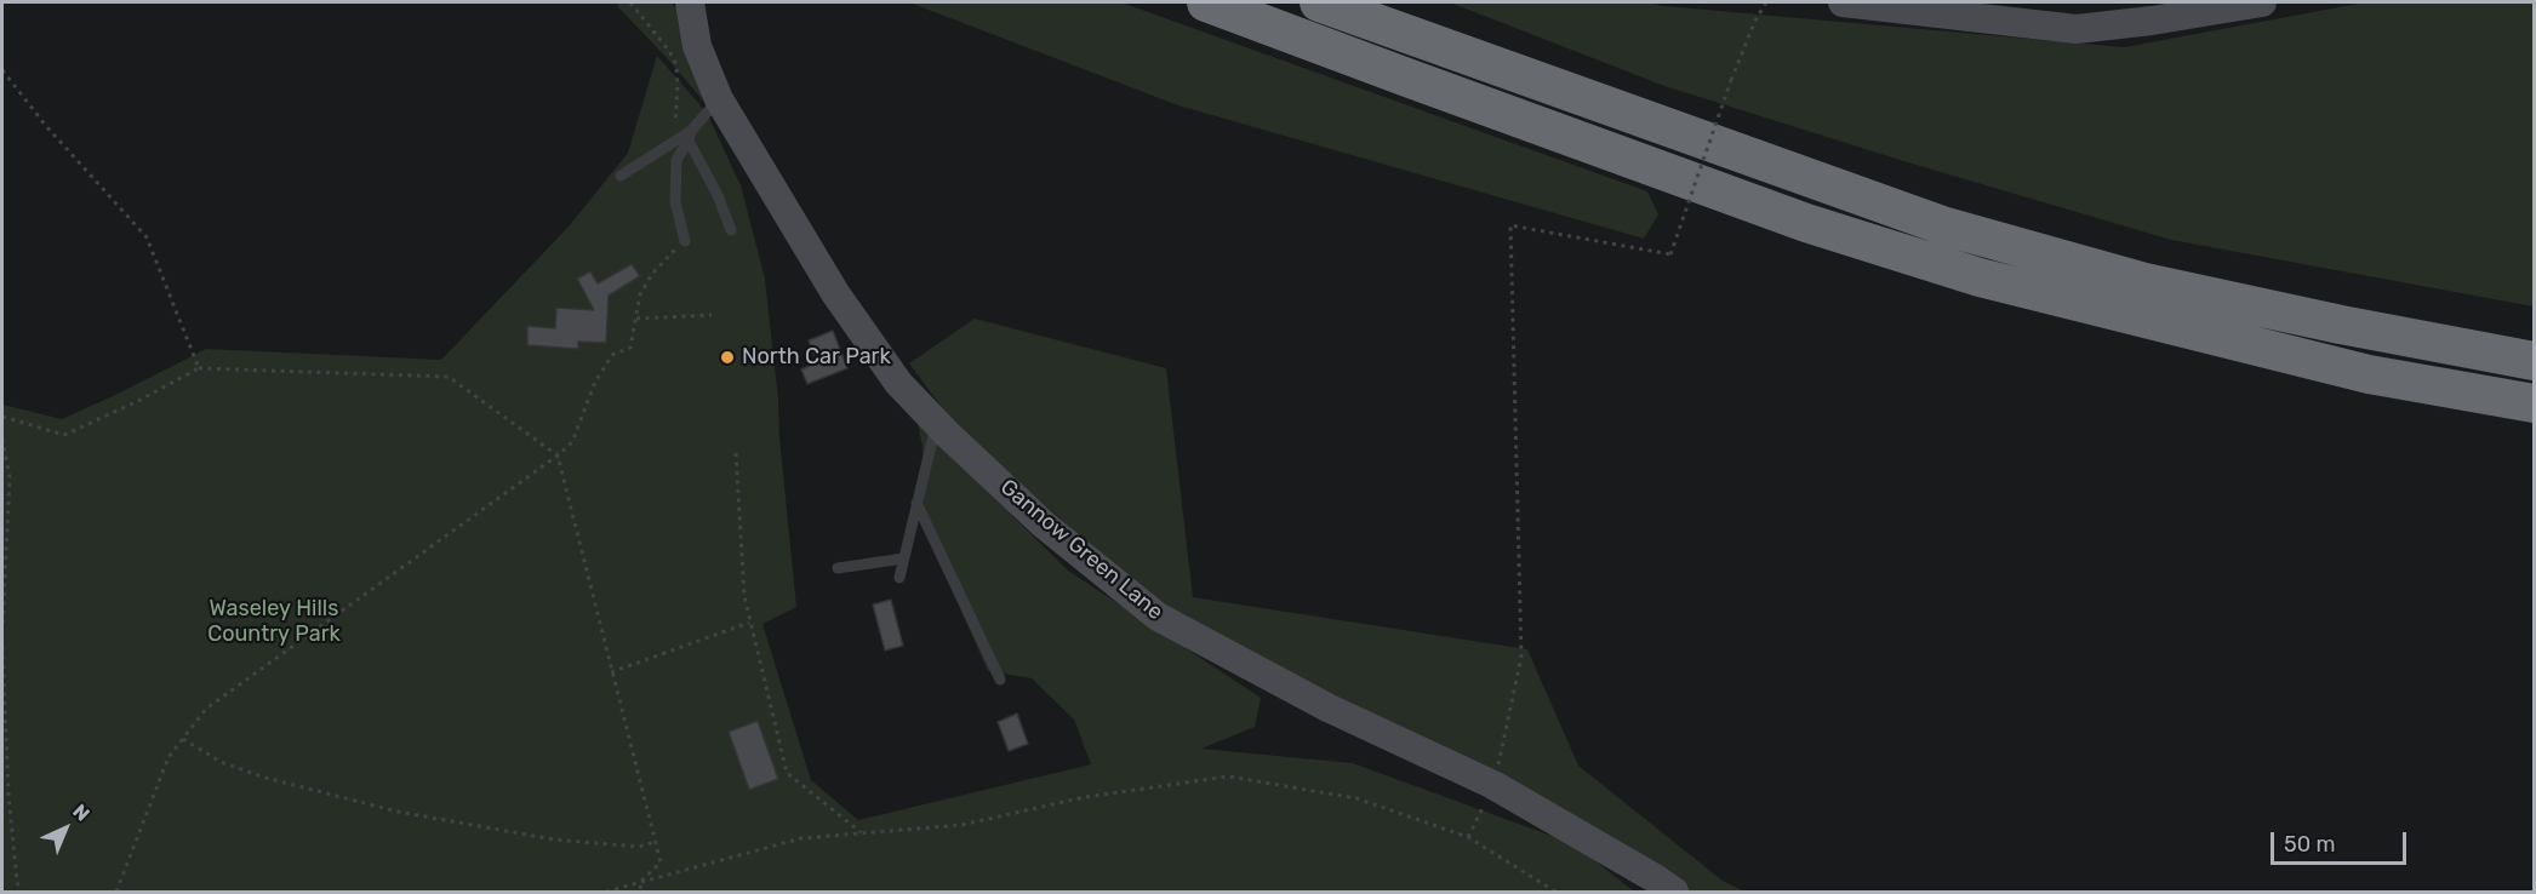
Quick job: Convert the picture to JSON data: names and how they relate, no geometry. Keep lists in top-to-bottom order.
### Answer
{
  "streets": {
    "street": ["Gannow Green Lane"]
  },
  "parks": ["Waseley Hills Country Park"],
  "places": ["North Car Park"],
  "scale_bar": "50 m",
  "north": "top right"
}
